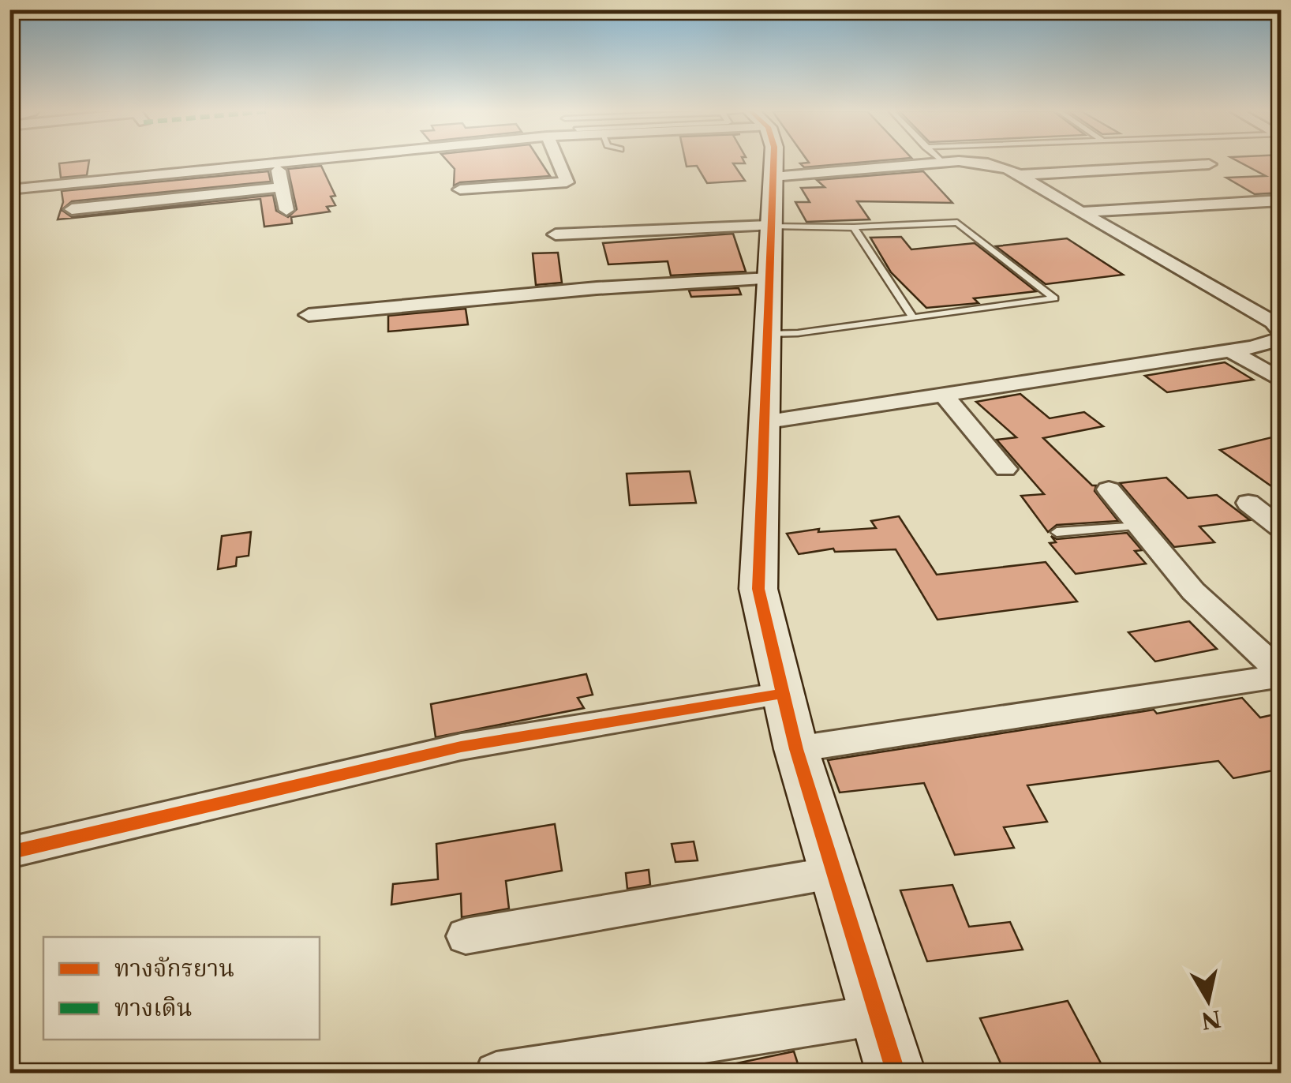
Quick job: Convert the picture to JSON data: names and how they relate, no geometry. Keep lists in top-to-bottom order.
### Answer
{
  "legend": ["ทางจักรยาน", "ทางเดิน"],
  "north": "bottom"
}
